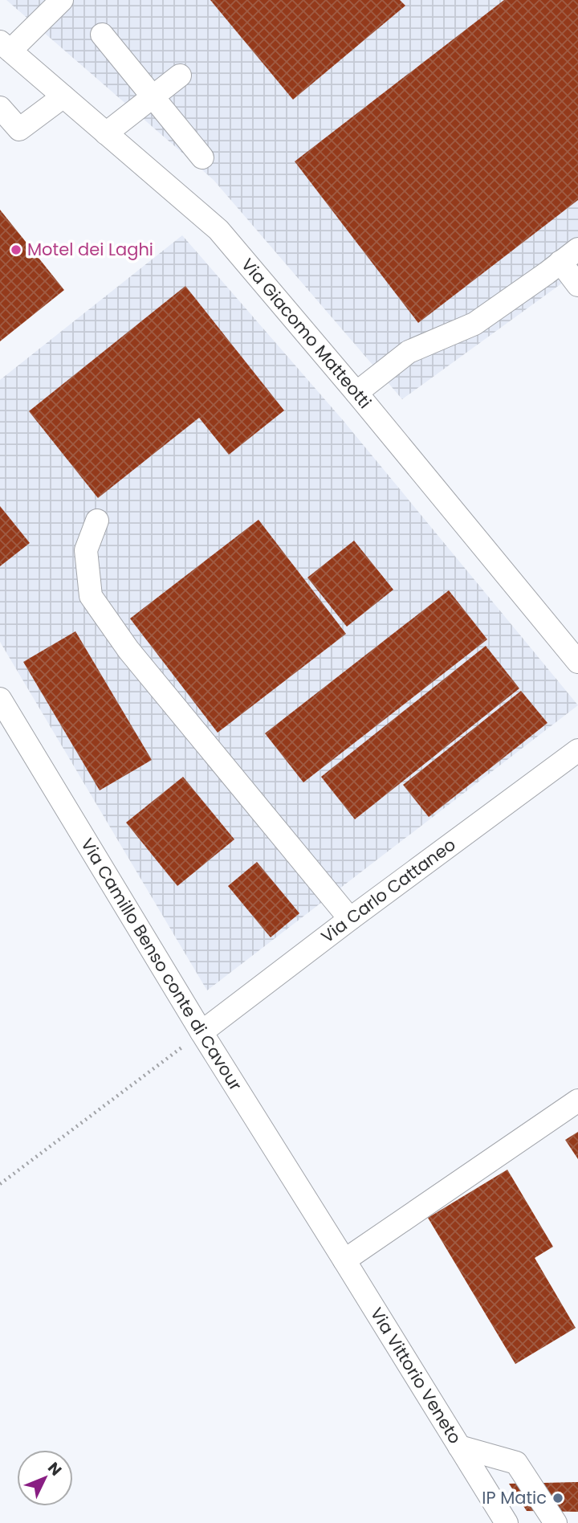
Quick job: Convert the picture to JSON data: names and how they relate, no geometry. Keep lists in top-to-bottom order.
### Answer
{
  "streets": {
    "street": [
      "Via Giacomo Matteotti",
      "Via Carlo Cattaneo",
      "Via Camillo Benso conte di Cavour",
      "Via Vittorio Veneto"
    ]
  },
  "crossings": [
    ["Via Carlo Cattaneo", "Via Camillo Benso conte di Cavour"],
    ["Via Camillo Benso conte di Cavour", "Via Vittorio Veneto"]
  ],
  "places": ["Motel dei Laghi", "IP Matic"],
  "north": "top right"
}
